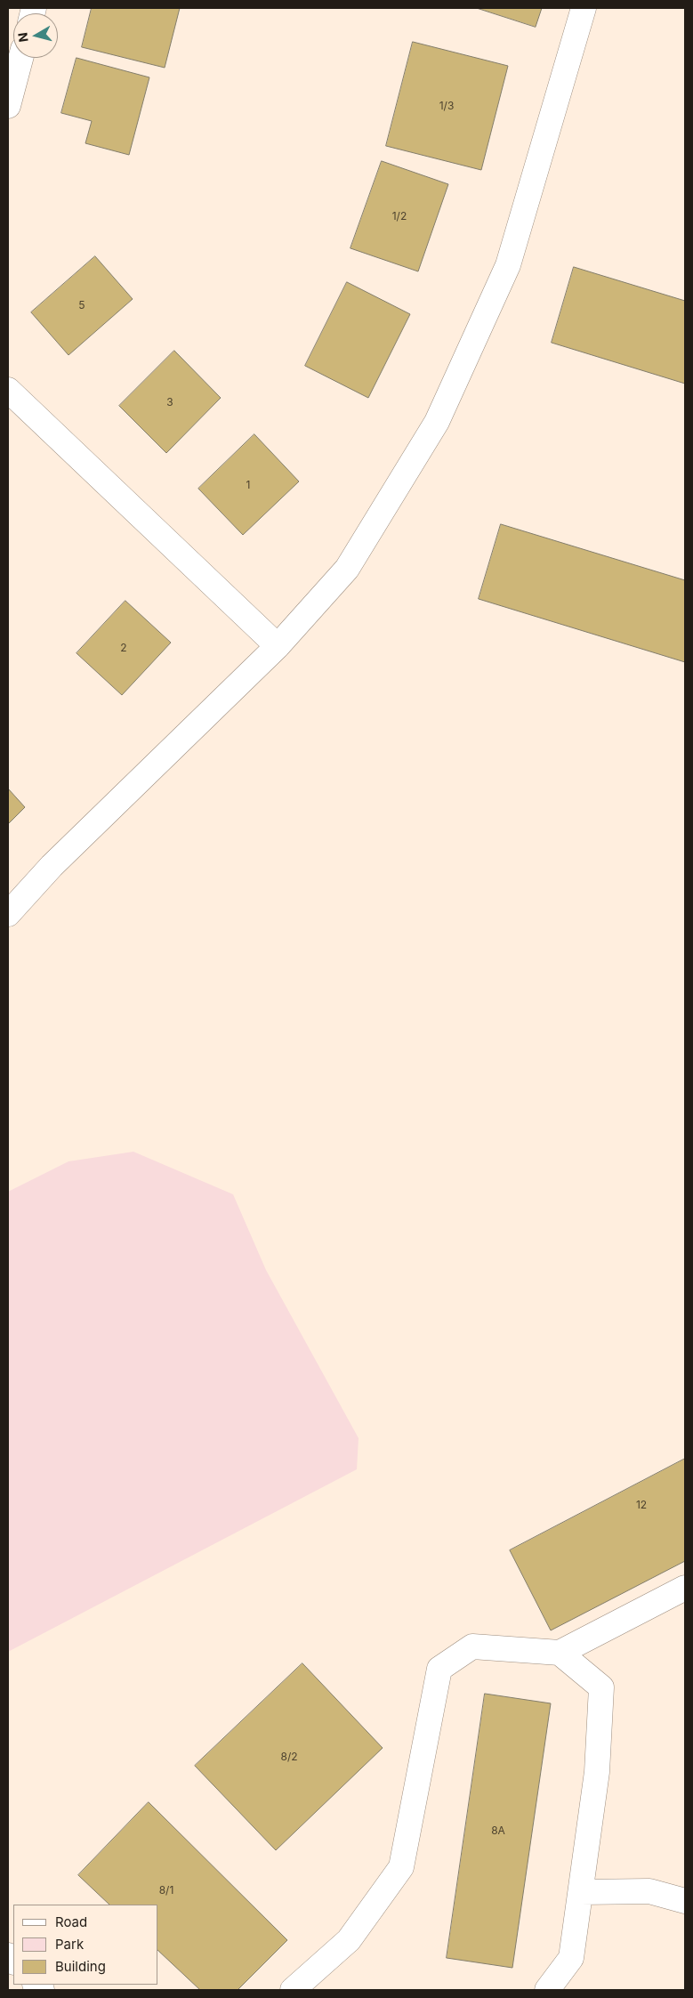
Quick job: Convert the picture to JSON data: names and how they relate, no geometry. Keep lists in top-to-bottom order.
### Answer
{
  "house_numbers": [
    "1/3",
    "1/2",
    "5",
    "3",
    "1",
    "2",
    "12",
    "8/2",
    "8А",
    "8/1"
  ],
  "legend": ["Road", "Park", "Building"],
  "north": "left"
}
